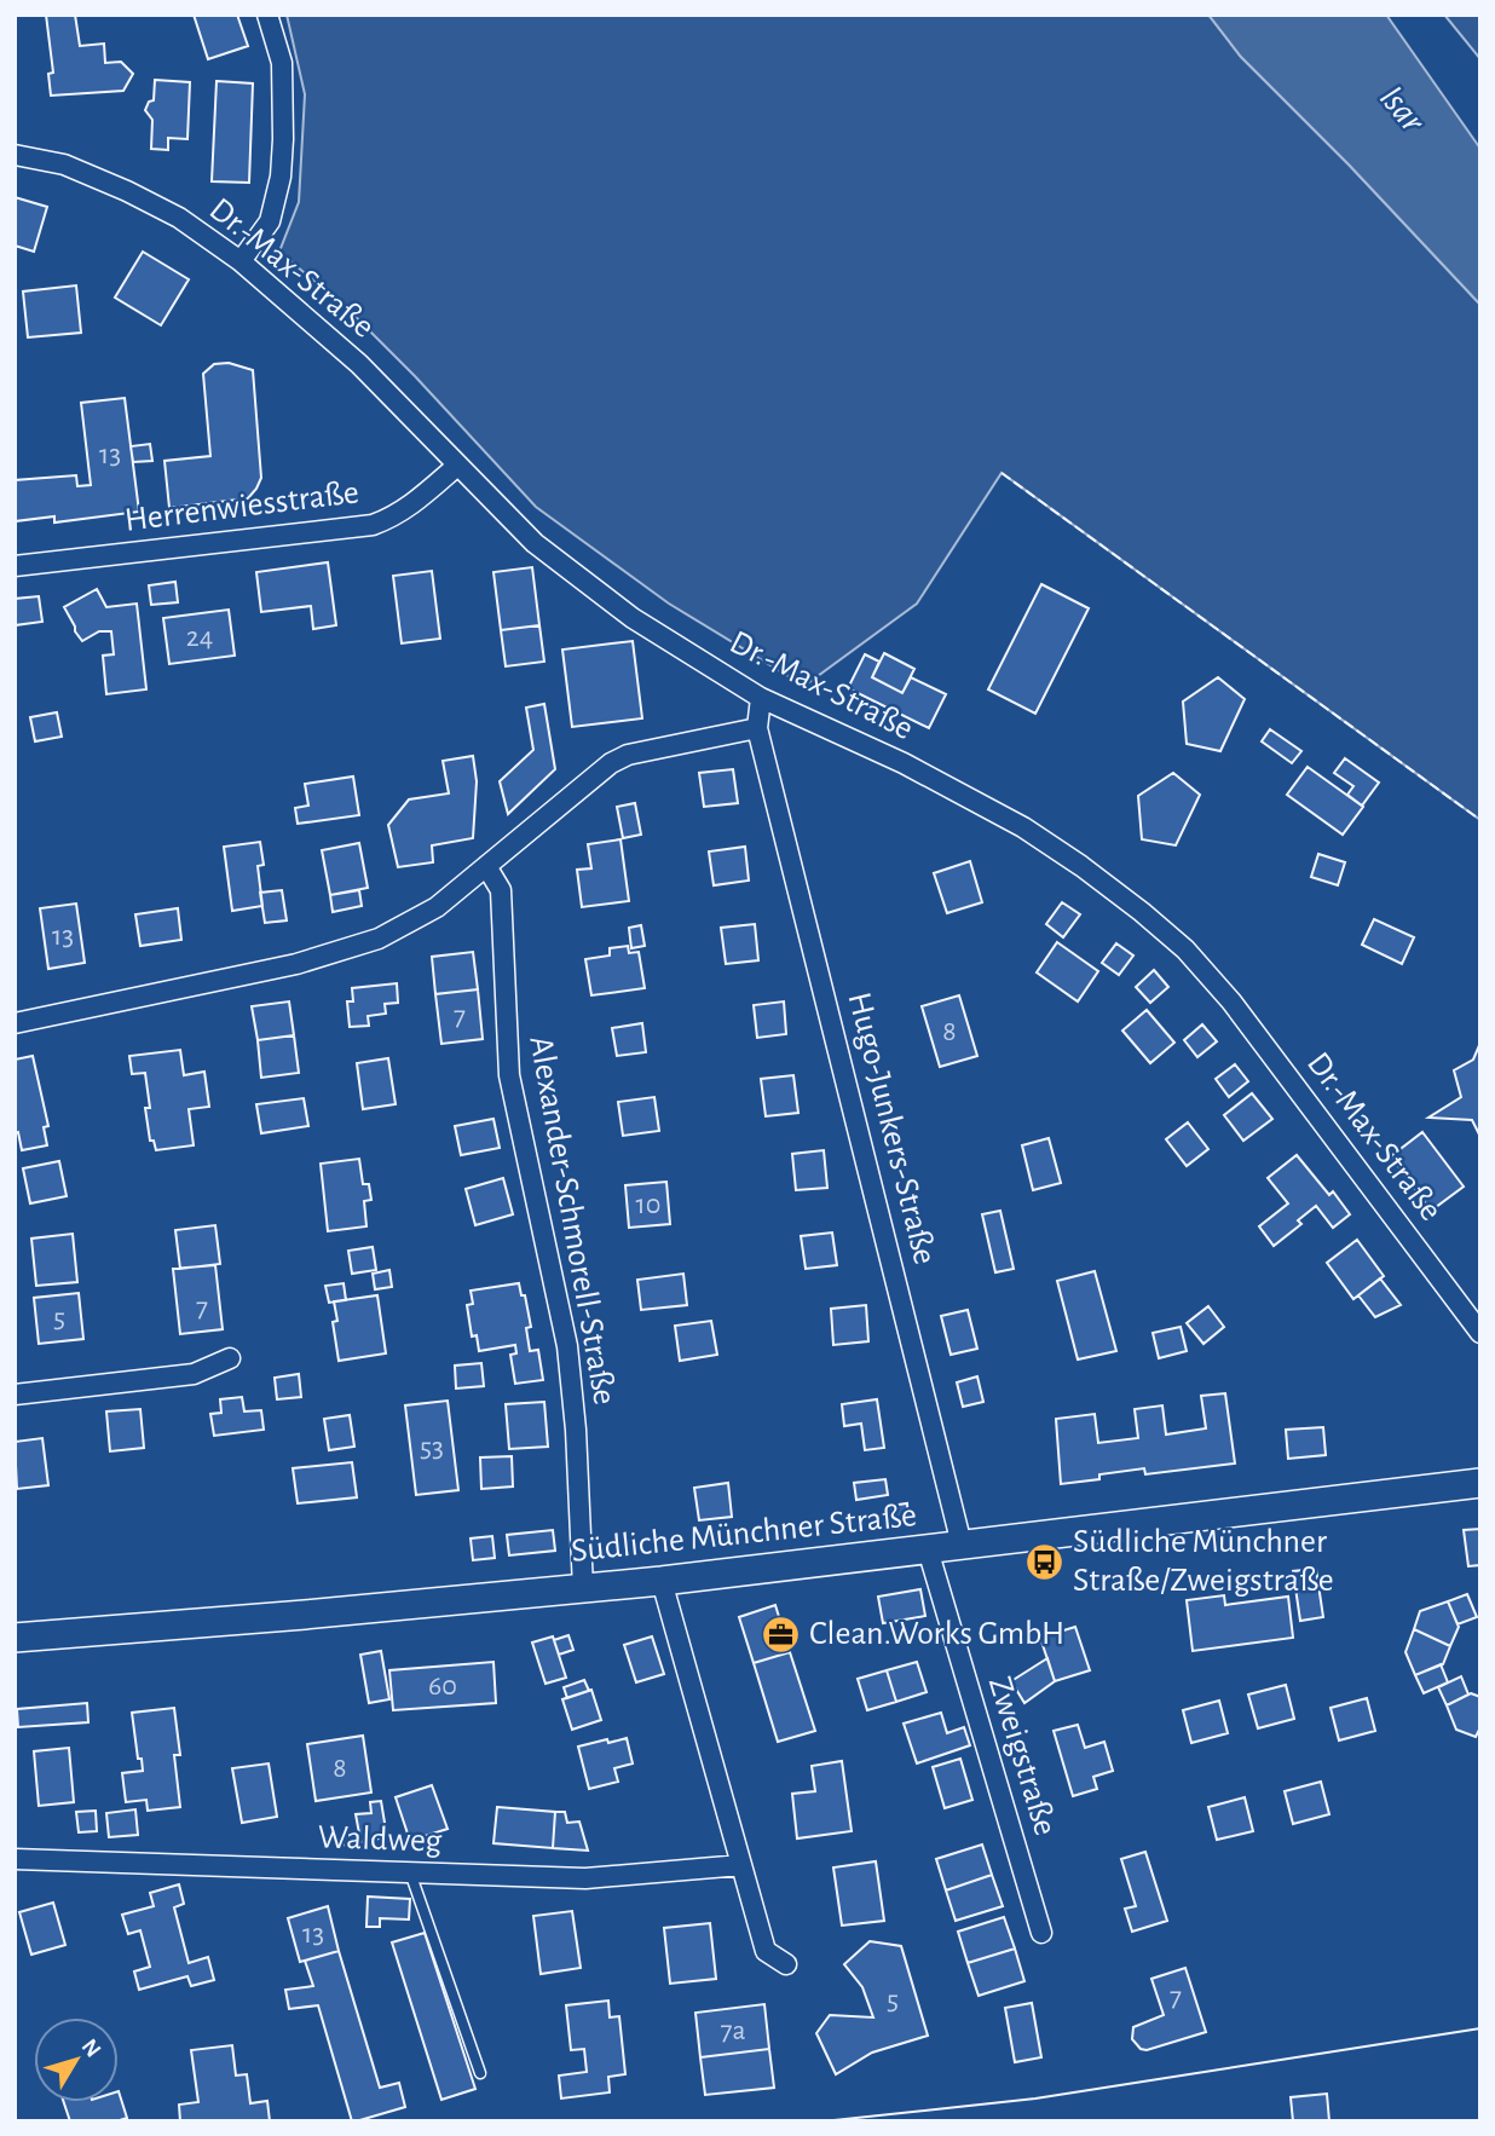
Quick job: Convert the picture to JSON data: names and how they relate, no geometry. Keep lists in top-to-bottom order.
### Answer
{
  "streets": {
    "main road": ["Südliche Münchner Straße"],
    "street": [
      "Dr.-Max-Straße",
      "Herrenwiesstraße",
      "Hugo-Junkers-Straße",
      "Alexander-Schmorell-Straße",
      "Zweigstraße",
      "Waldweg"
    ]
  },
  "crossings": [
    ["Dr.-Max-Straße", "Herrenwiesstraße"],
    ["Hugo-Junkers-Straße", "Südliche Münchner Straße"],
    ["Alexander-Schmorell-Straße", "Südliche Münchner Straße"],
    ["Südliche Münchner Straße", "Zweigstraße"]
  ],
  "water": ["Isar"],
  "places": {
    "bus stop": ["Südliche Münchner Straße/Zweigstraße"],
    "office": ["Clean.Works GmbH"]
  },
  "house_numbers": [
    "13",
    "24",
    "13",
    "7",
    "8",
    "10",
    "7",
    "5",
    "53",
    "60",
    "8",
    "13",
    "7",
    "5",
    "7a"
  ],
  "north": "top right"
}
